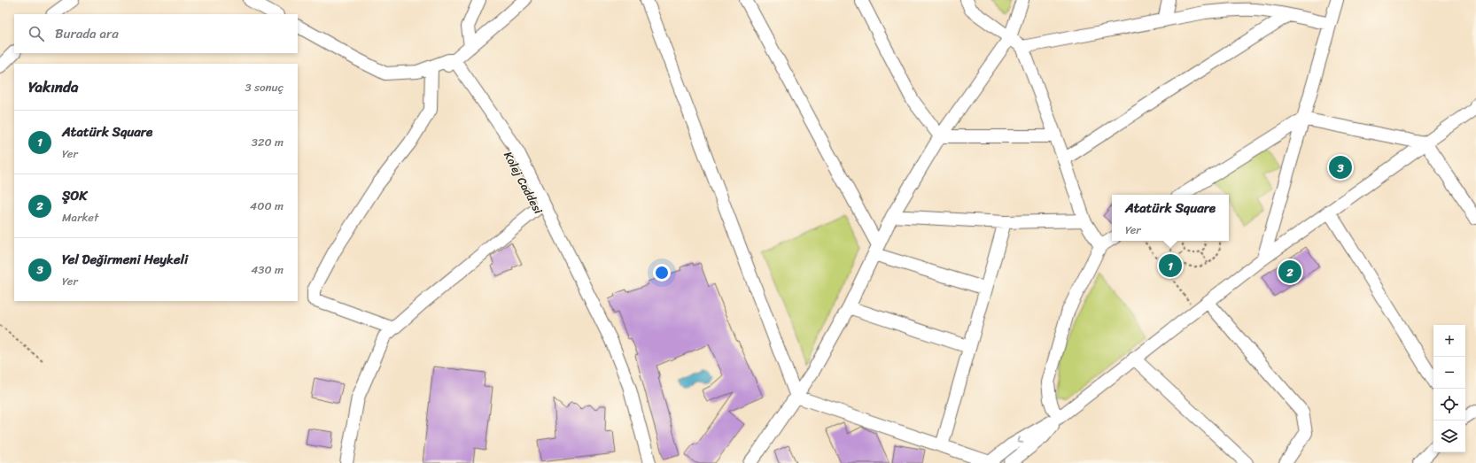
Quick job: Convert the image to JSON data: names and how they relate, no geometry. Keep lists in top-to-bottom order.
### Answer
{
  "streets": {
    "street": ["Kolej Caddesi"]
  },
  "page": {
    "search": "Burada ara",
    "heading": ["Yakında", "3 sonuç"],
    "list": [
      {
        "mark": "1",
        "name": "Atatürk Square",
        "note": "Yer",
        "value": "320 m"
      },
      {
        "mark": "2",
        "name": "ŞOK",
        "note": "Market",
        "value": "400 m"
      },
      {
        "mark": "3",
        "name": "Yel Değirmeni Heykeli",
        "note": "Yer",
        "value": "430 m"
      }
    ],
    "pins": ["3", "1", "2"],
    "popup": ["Atatürk Square", "Yer"],
    "map_buttons": ["+", "−"]
  }
}
